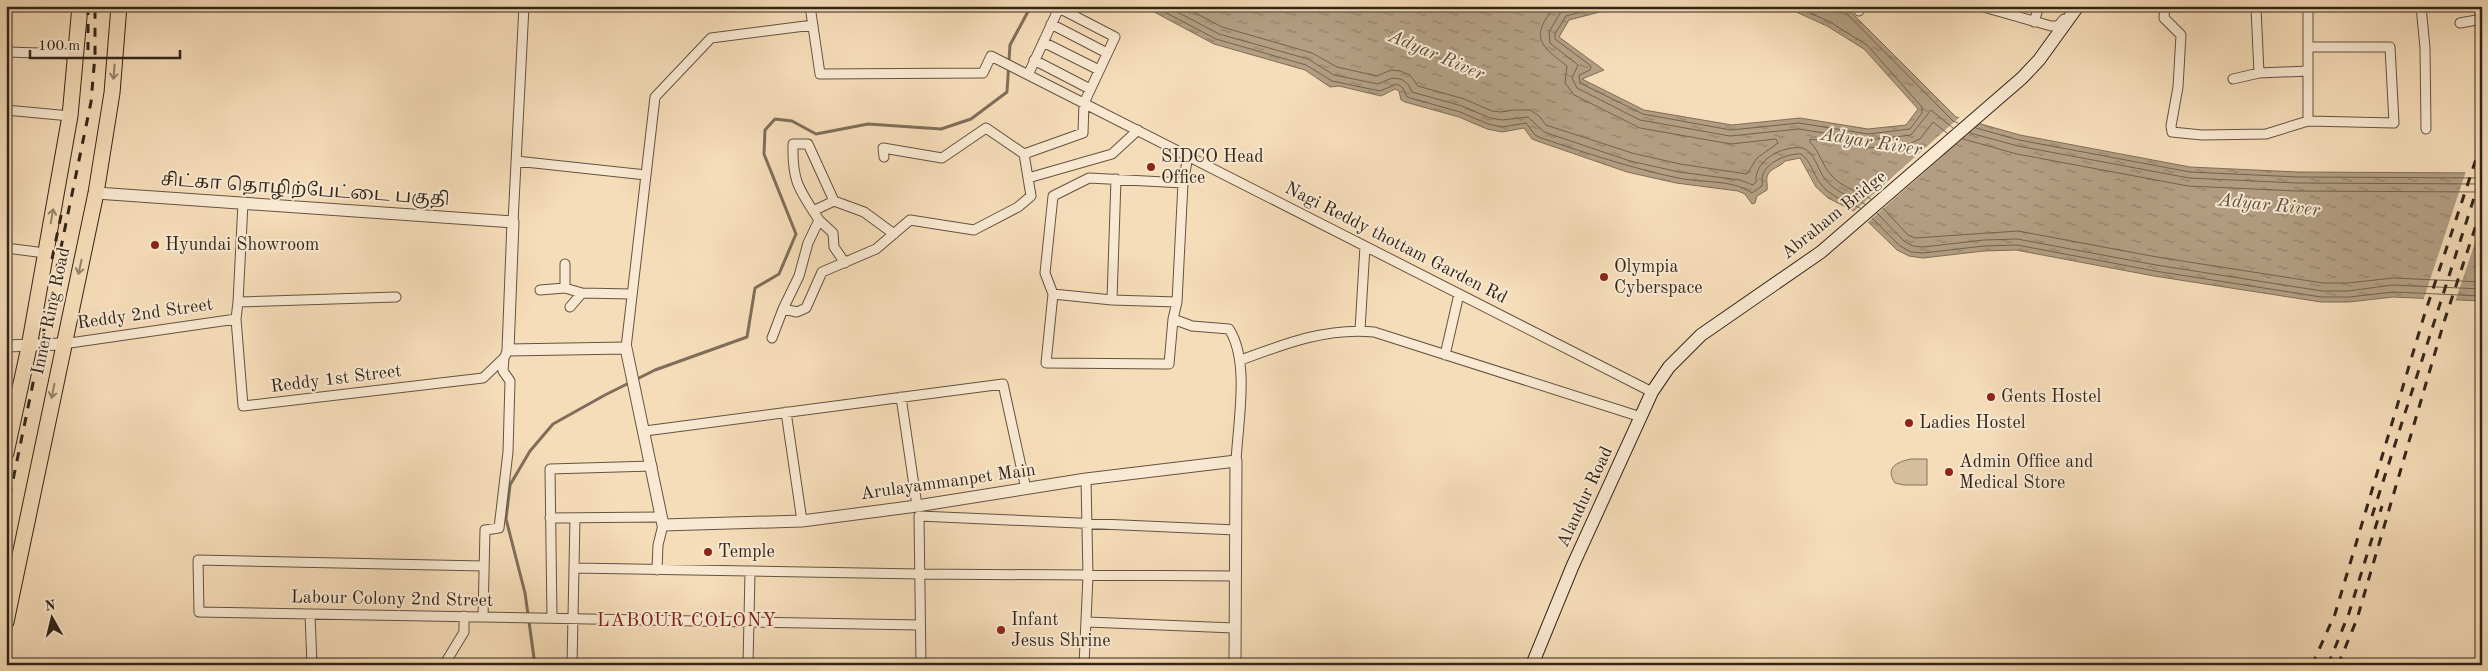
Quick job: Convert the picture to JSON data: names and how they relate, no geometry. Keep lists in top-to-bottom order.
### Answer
{
  "streets": {
    "main road": ["Abraham Bridge", "Inner Ring Road", "Alandur Road"],
    "street": [
      "சிட்கா தொழிற்பேட்டை பகுதி",
      "Nagi Reddy thottam Garden Rd",
      "Reddy 2nd Street",
      "Reddy 1st Street",
      "Arulayammanpet Main",
      "Labour Colony 2nd Street"
    ]
  },
  "crossings": [
    ["சிட்கா தொழிற்பேட்டை பகுதி", "Inner Ring Road"],
    ["Abraham Bridge", "Alandur Road"],
    ["Nagi Reddy thottam Garden Rd", "Alandur Road"],
    ["Inner Ring Road", "Reddy 2nd Street"],
    ["Reddy 2nd Street", "Reddy 1st Street"]
  ],
  "districts": ["LABOUR COLONY"],
  "water": ["Adyar River"],
  "places": [
    "SIDCO Head Office",
    "Hyundai Showroom",
    "Olympia Cyberspace",
    "Gents Hostel",
    "Ladies Hostel",
    "Admin Office and Medical Store",
    "Temple",
    "Infant Jesus Shrine"
  ],
  "scale_bar": "100 m",
  "north": "top"
}
